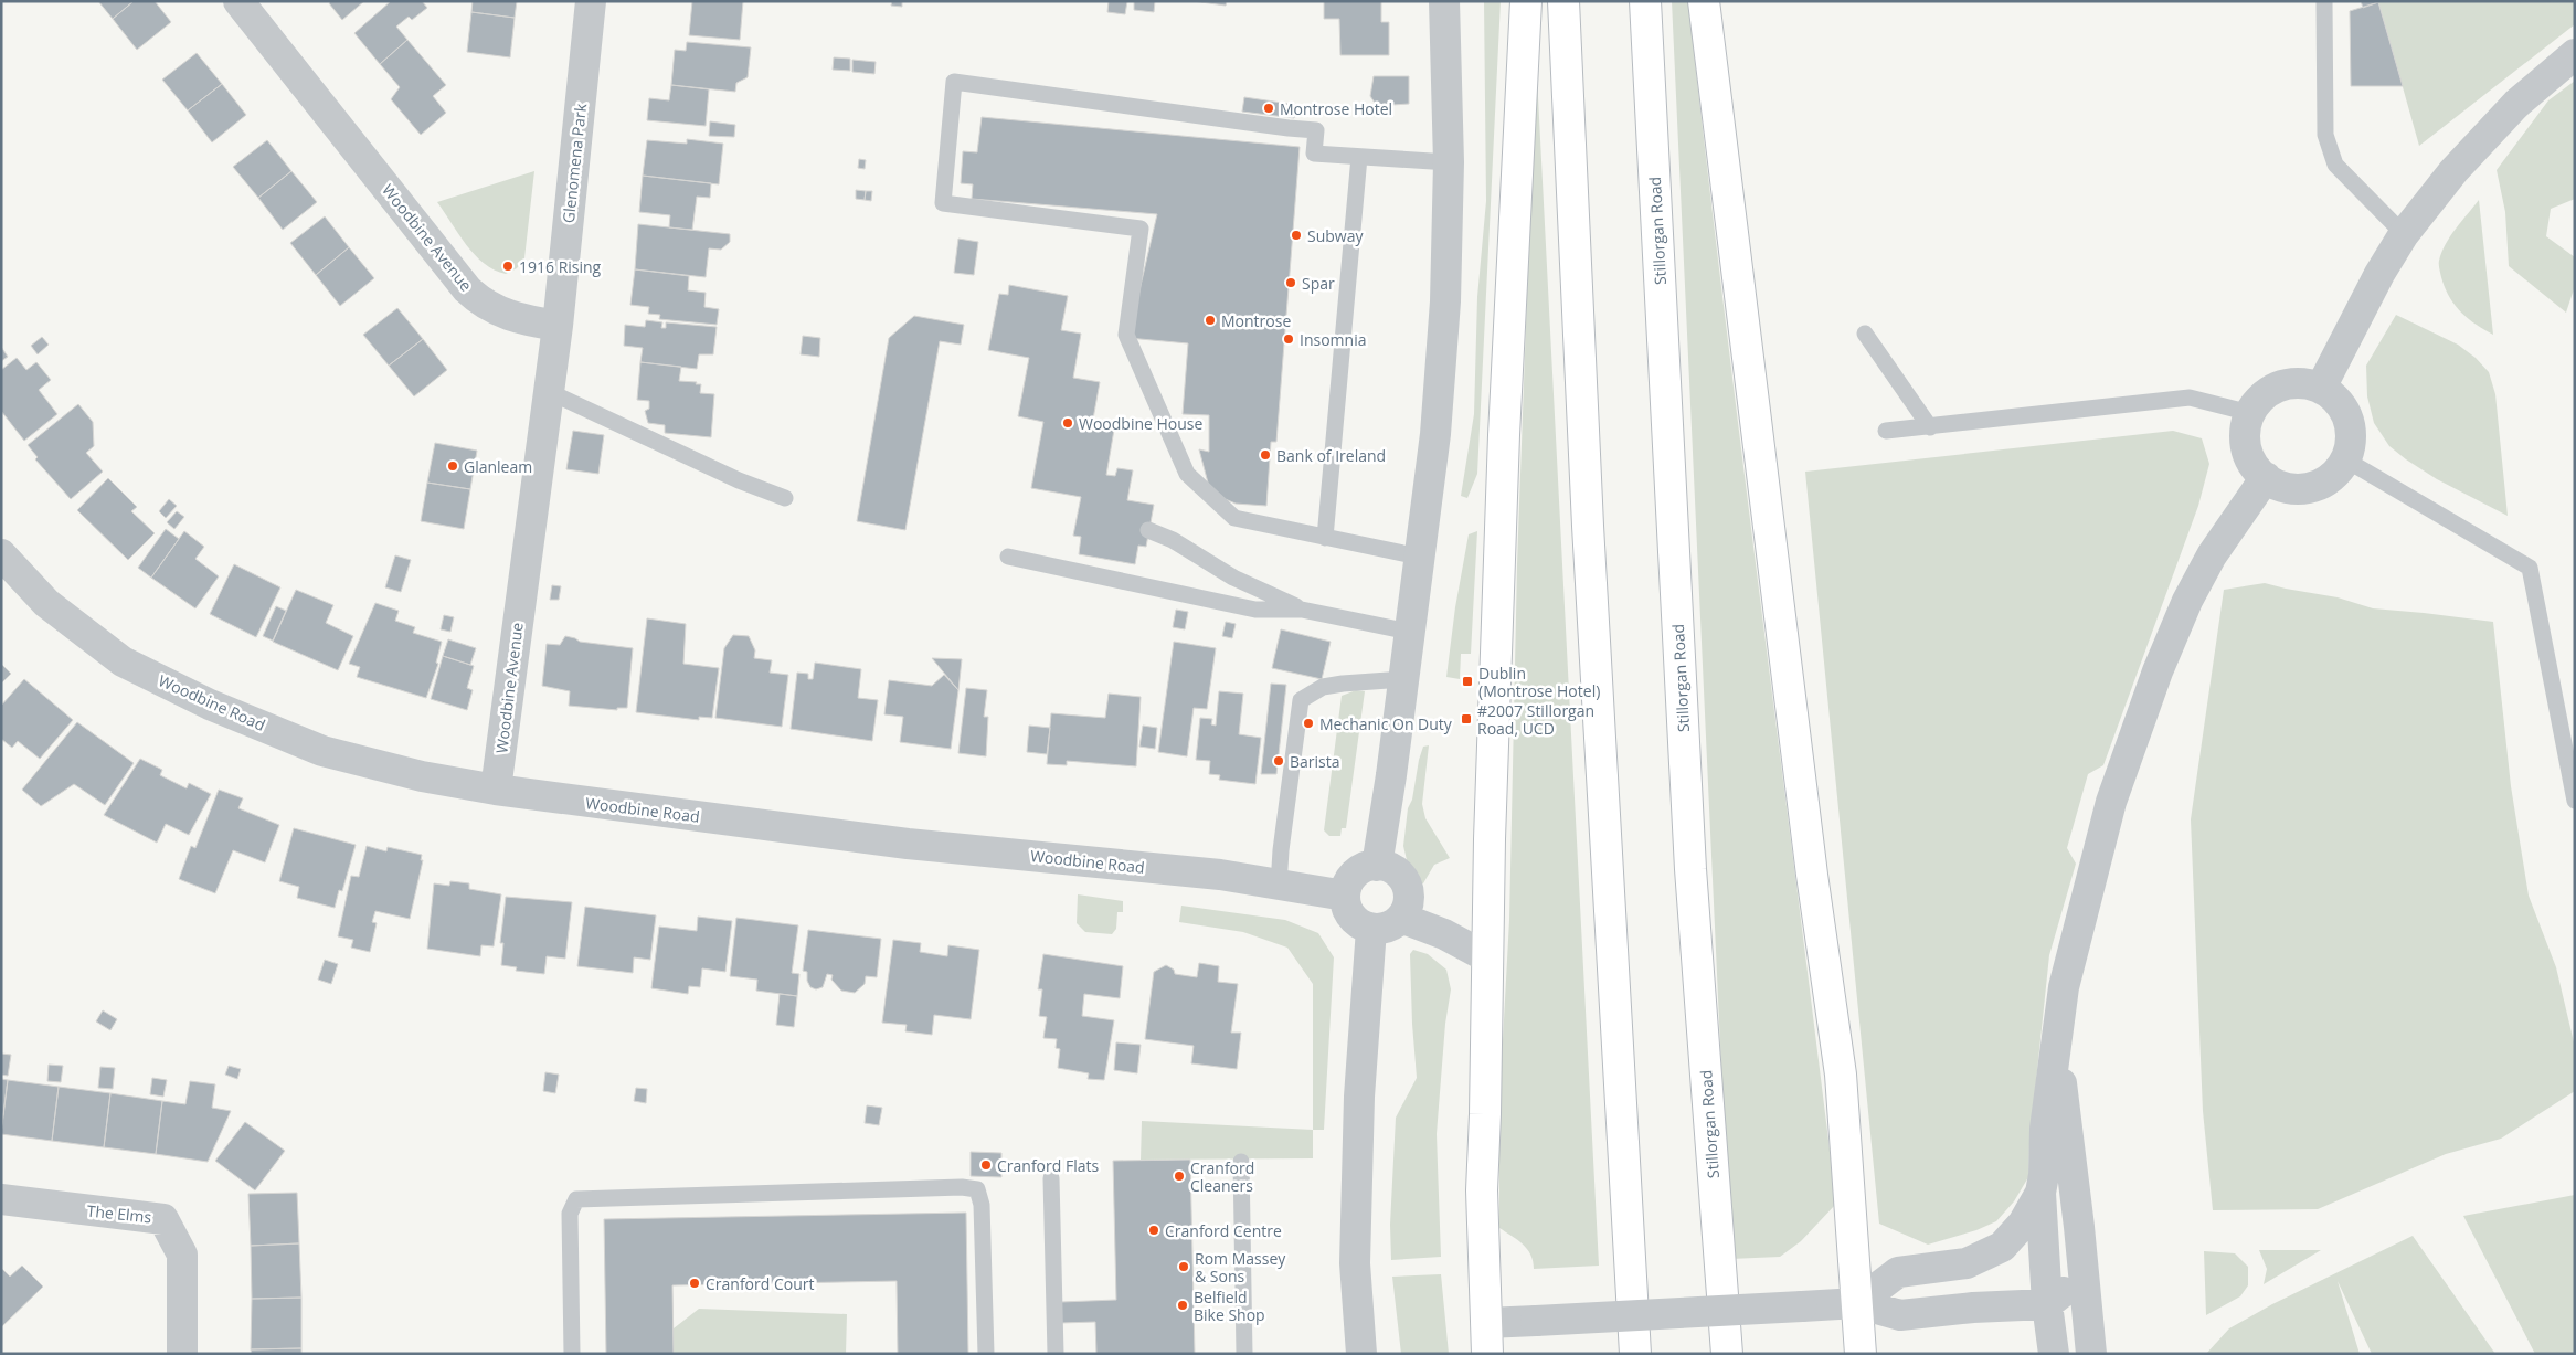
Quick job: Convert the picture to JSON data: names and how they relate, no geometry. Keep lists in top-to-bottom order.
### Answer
{
  "streets": {
    "main road": ["Stillorgan Road"],
    "street": [
      "Glenomena Park",
      "Woodbine Avenue",
      "Woodbine Road",
      "The Elms"
    ]
  },
  "crossings": [
    ["Glenomena Park", "Woodbine Avenue"],
    ["Woodbine Avenue", "Woodbine Road"]
  ],
  "places": {
    "other": [
      "Montrose Hotel",
      "Subway",
      "1916 Rising",
      "Spar",
      "Montrose",
      "Insomnia",
      "Woodbine House",
      "Bank of Ireland",
      "Glanleam",
      "Mechanic On Duty",
      "Barista",
      "Cranford Flats",
      "Cranford Cleaners",
      "Cranford Centre",
      "Rom Massey & Sons",
      "Cranford Court",
      "Belfield Bike Shop"
    ],
    "transit": ["Dublin (Montrose Hotel)", "#2007 Stillorgan Road, UCD"]
  }
}
